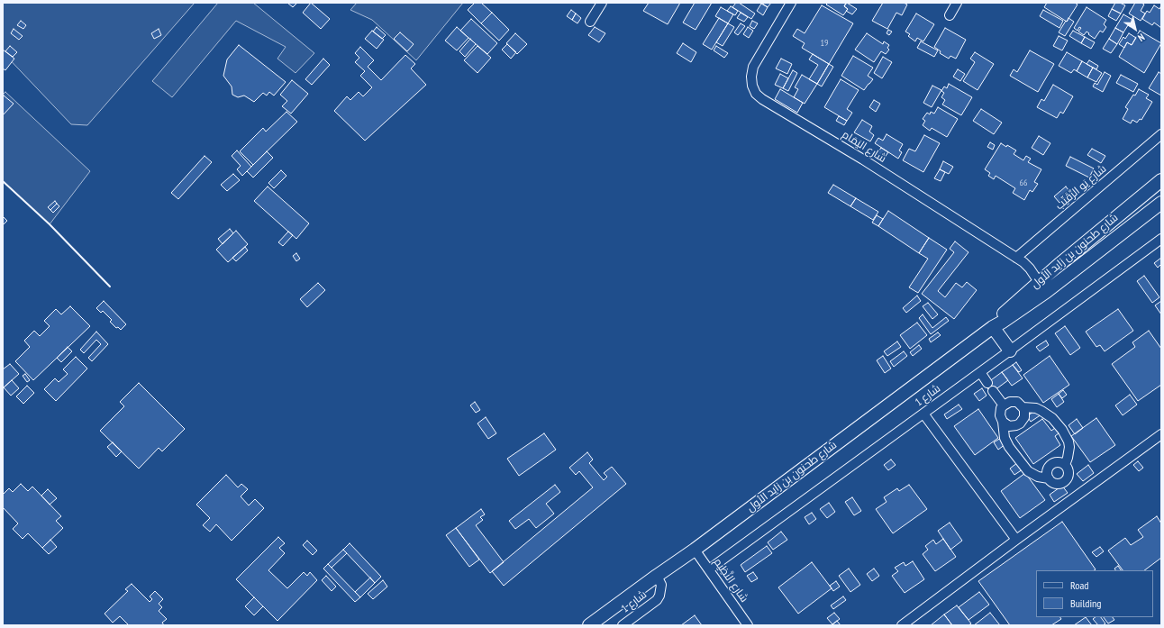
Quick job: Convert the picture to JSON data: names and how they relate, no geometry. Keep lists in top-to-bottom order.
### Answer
{
  "streets": {
    "street": [
      "شارع اليَمَام",
      "شارع يَو الرِّقَيِّب",
      "شارع طحنون بن زايد الأول",
      "شارع 1",
      "شارع النَّظِيم"
    ]
  },
  "crossings": [
    ["شارع اليَمَام", "شارع يَو الرِّقَيِّب"],
    ["شارع اليَمَام", "شارع طحنون بن زايد الأول"],
    ["شارع طحنون بن زايد الأول", "شارع 1"],
    ["شارع طحنون بن زايد الأول", "شارع النَّظِيم"],
    ["شارع 1", "شارع النَّظِيم"]
  ],
  "house_numbers": ["19", "66"],
  "legend": ["Road", "Building"],
  "north": "bottom right"
}
